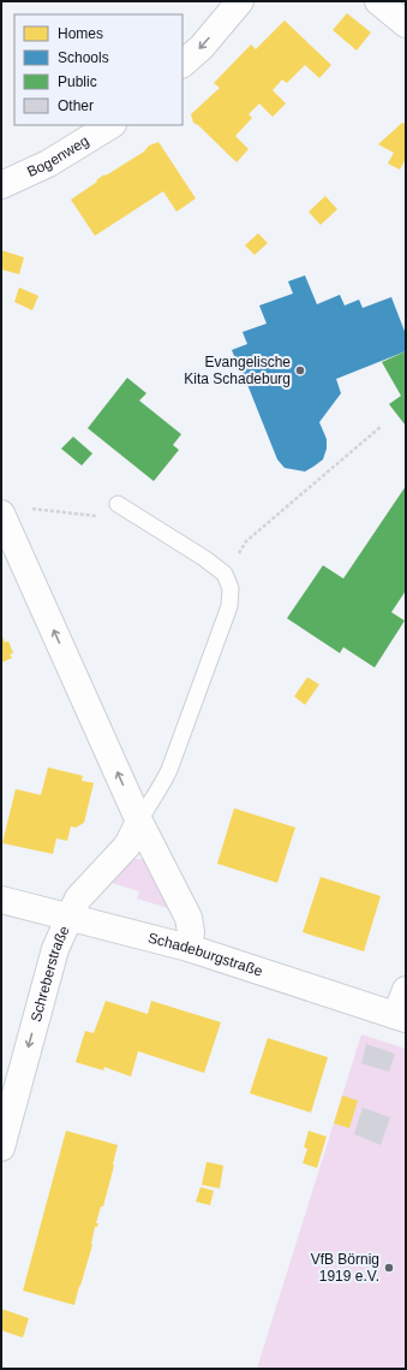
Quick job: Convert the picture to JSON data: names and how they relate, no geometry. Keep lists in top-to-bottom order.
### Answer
{
  "streets": {
    "street": ["Bogenweg", "Schadeburgstraße", "Schreberstraße"]
  },
  "crossings": [
    ["Schadeburgstraße", "Schreberstraße"]
  ],
  "one_way": ["Schreberstraße"],
  "places": ["Evangelische Kita Schadeburg", "VfB Börnig 1919 e.V."],
  "legend": [
    "Homes",
    "Schools",
    "Public",
    "Other"
  ]
}
